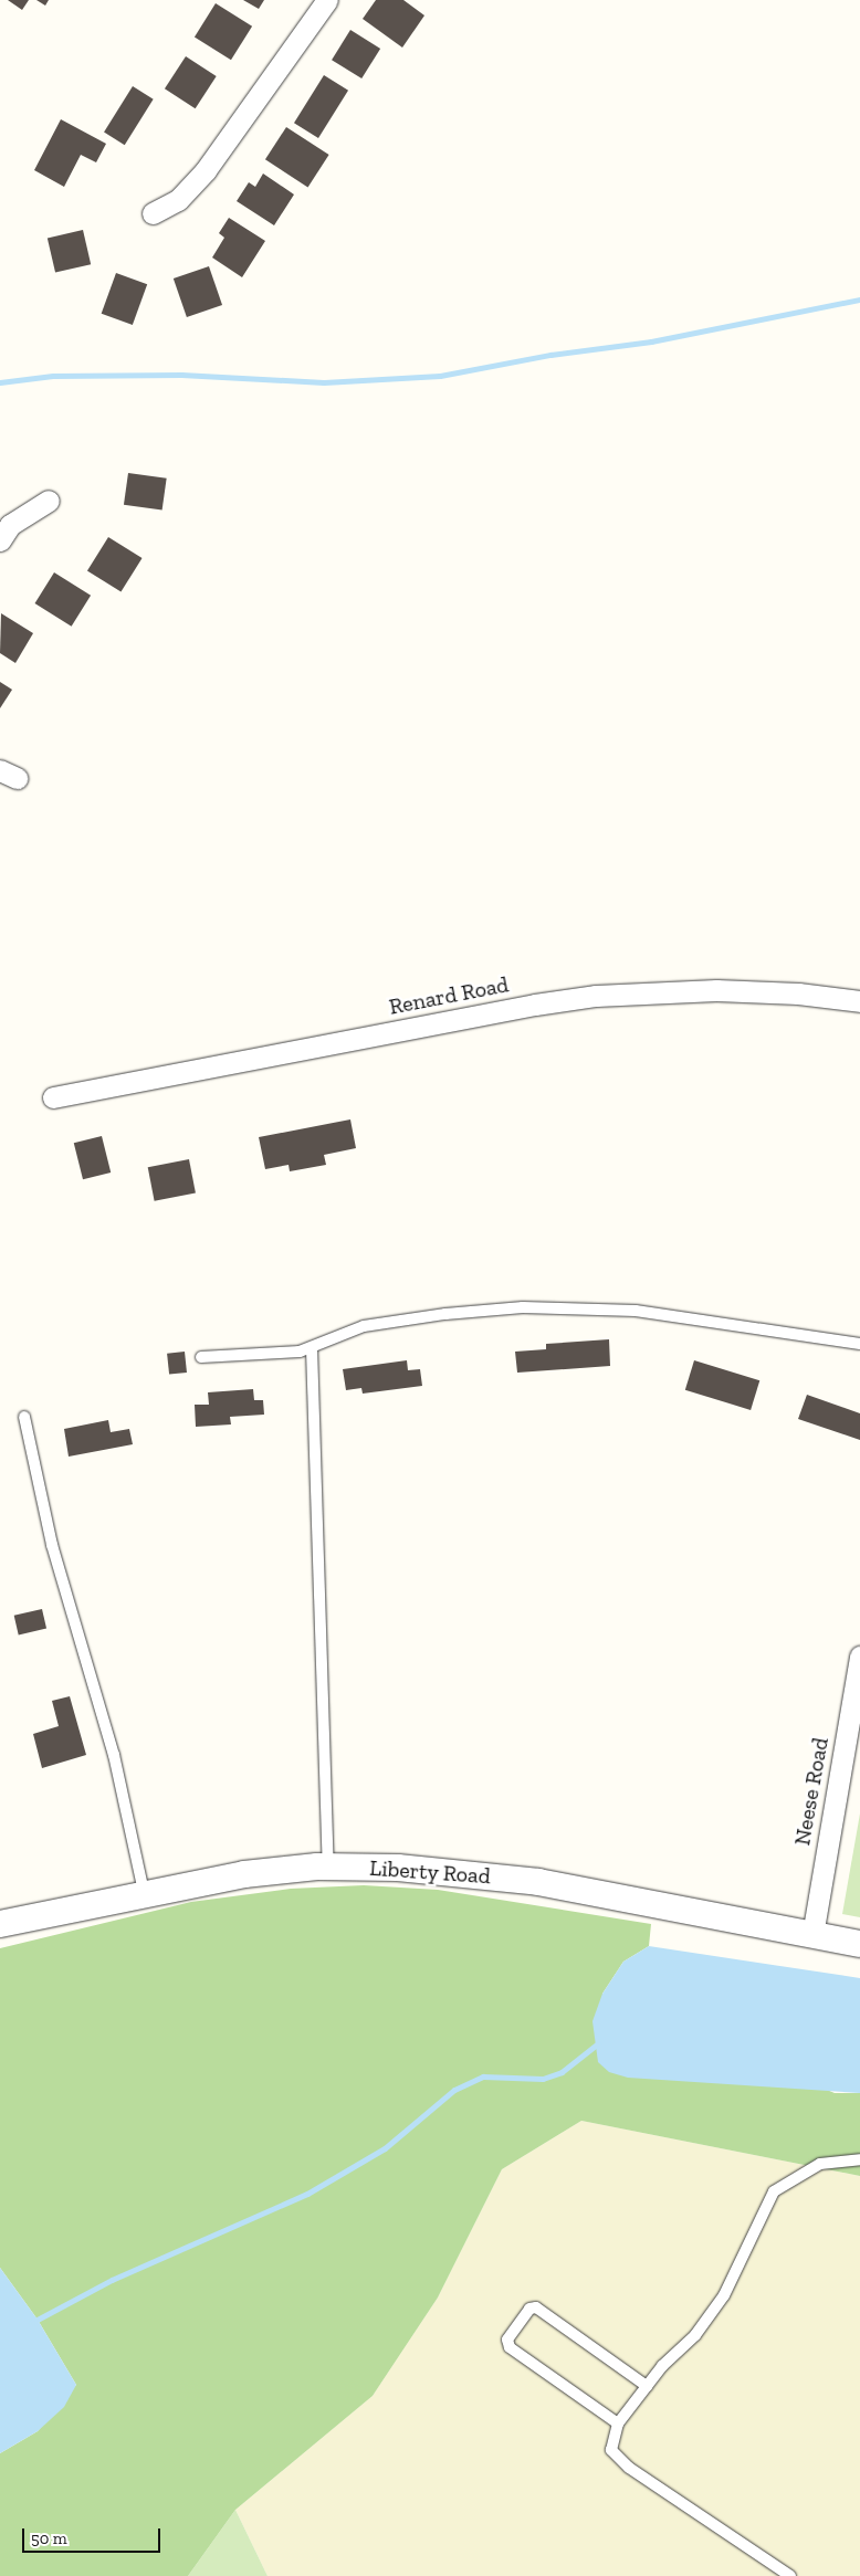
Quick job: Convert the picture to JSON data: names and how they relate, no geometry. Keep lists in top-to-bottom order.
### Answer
{
  "streets": {
    "street": ["Renard Road", "Neese Road", "Liberty Road"]
  },
  "crossings": [
    ["Neese Road", "Liberty Road"]
  ],
  "scale_bar": "50 m"
}
